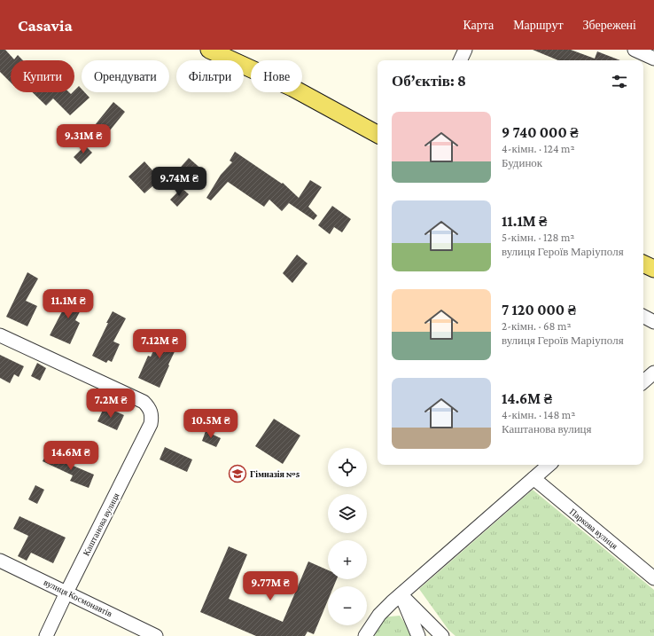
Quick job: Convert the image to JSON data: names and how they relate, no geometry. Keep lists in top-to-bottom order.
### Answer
{
  "streets": {
    "street": ["Каштанова вулиця", "Паркова вулиця", "вулиця Космонавтів"]
  },
  "crossings": [
    ["Каштанова вулиця", "вулиця Космонавтів"]
  ],
  "places": {
    "school or university": ["Гімназія №5"]
  },
  "page": {
    "header": "Casavia",
    "nav": ["Карта", "Маршрут", "Збережені"],
    "chip": [
      "Купити",
      "Орендувати",
      "Фільтри",
      "Нове"
    ],
    "heading": "Об’єктів: 8",
    "list": [
      {
        "name": "9 740 000 ₴",
        "note": "4-кімн. · 124 m² · Будинок"
      },
      {
        "name": "11.1M ₴",
        "note": "5-кімн. · 128 m² · вулиця Героїв Маріуполя"
      },
      {
        "name": "7 120 000 ₴",
        "note": "2-кімн. · 68 m² · вулиця Героїв Маріуполя"
      },
      {
        "name": "14.6M ₴",
        "note": "4-кімн. · 148 m² · Каштанова вулиця"
      }
    ],
    "price": [
      "9.31M ₴",
      "9.74M ₴",
      "11.1M ₴",
      "7.12M ₴",
      "7.2M ₴",
      "10.5M ₴",
      "14.6M ₴",
      "9.77M ₴"
    ],
    "map_buttons": ["+", "−"]
  }
}
